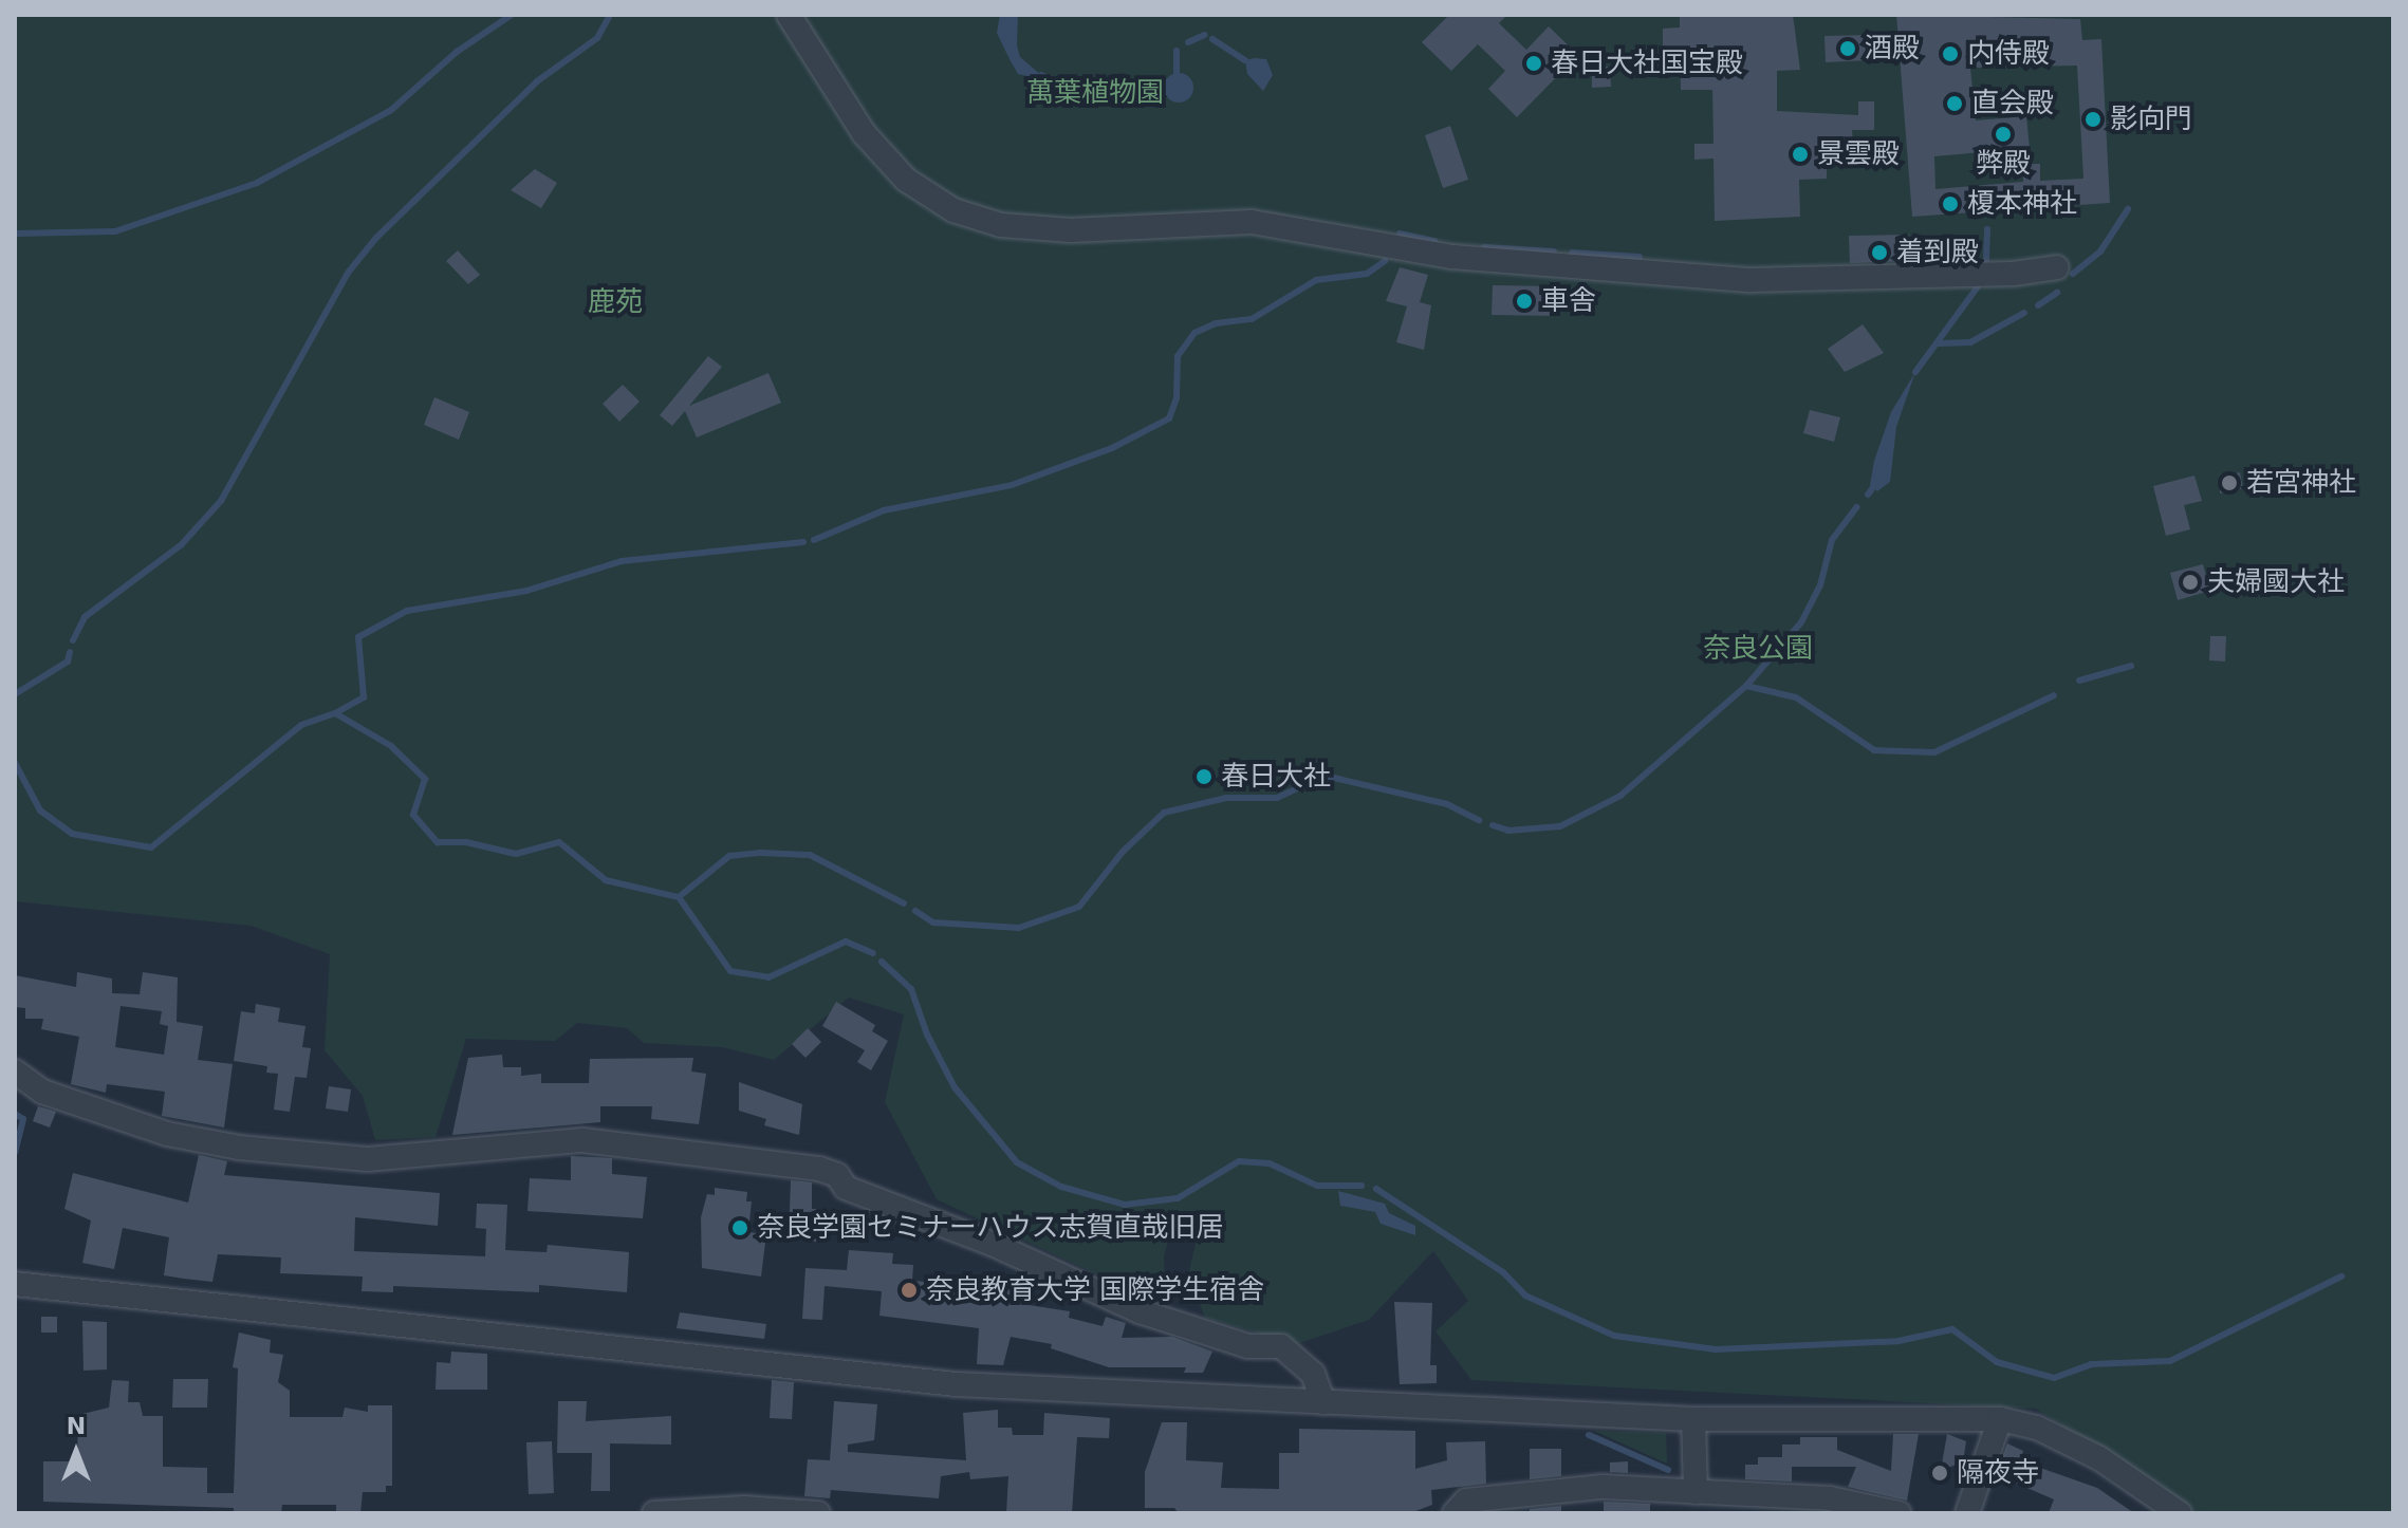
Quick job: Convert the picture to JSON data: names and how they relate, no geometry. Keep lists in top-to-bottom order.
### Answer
{
  "parks": ["萬葉植物園", "鹿苑", "奈良公園"],
  "places": [
    "酒殿",
    "内侍殿",
    "春日大社国宝殿",
    "直会殿",
    "影向門",
    "弊殿",
    "景雲殿",
    "榎本神社",
    "着到殿",
    "車舎",
    "若宮神社",
    "夫婦國大社",
    "春日大社",
    "奈良学園セミナーハウス志賀直哉旧居",
    "奈良教育大学 国際学生宿舎",
    "隔夜寺"
  ],
  "north": "top"
}
